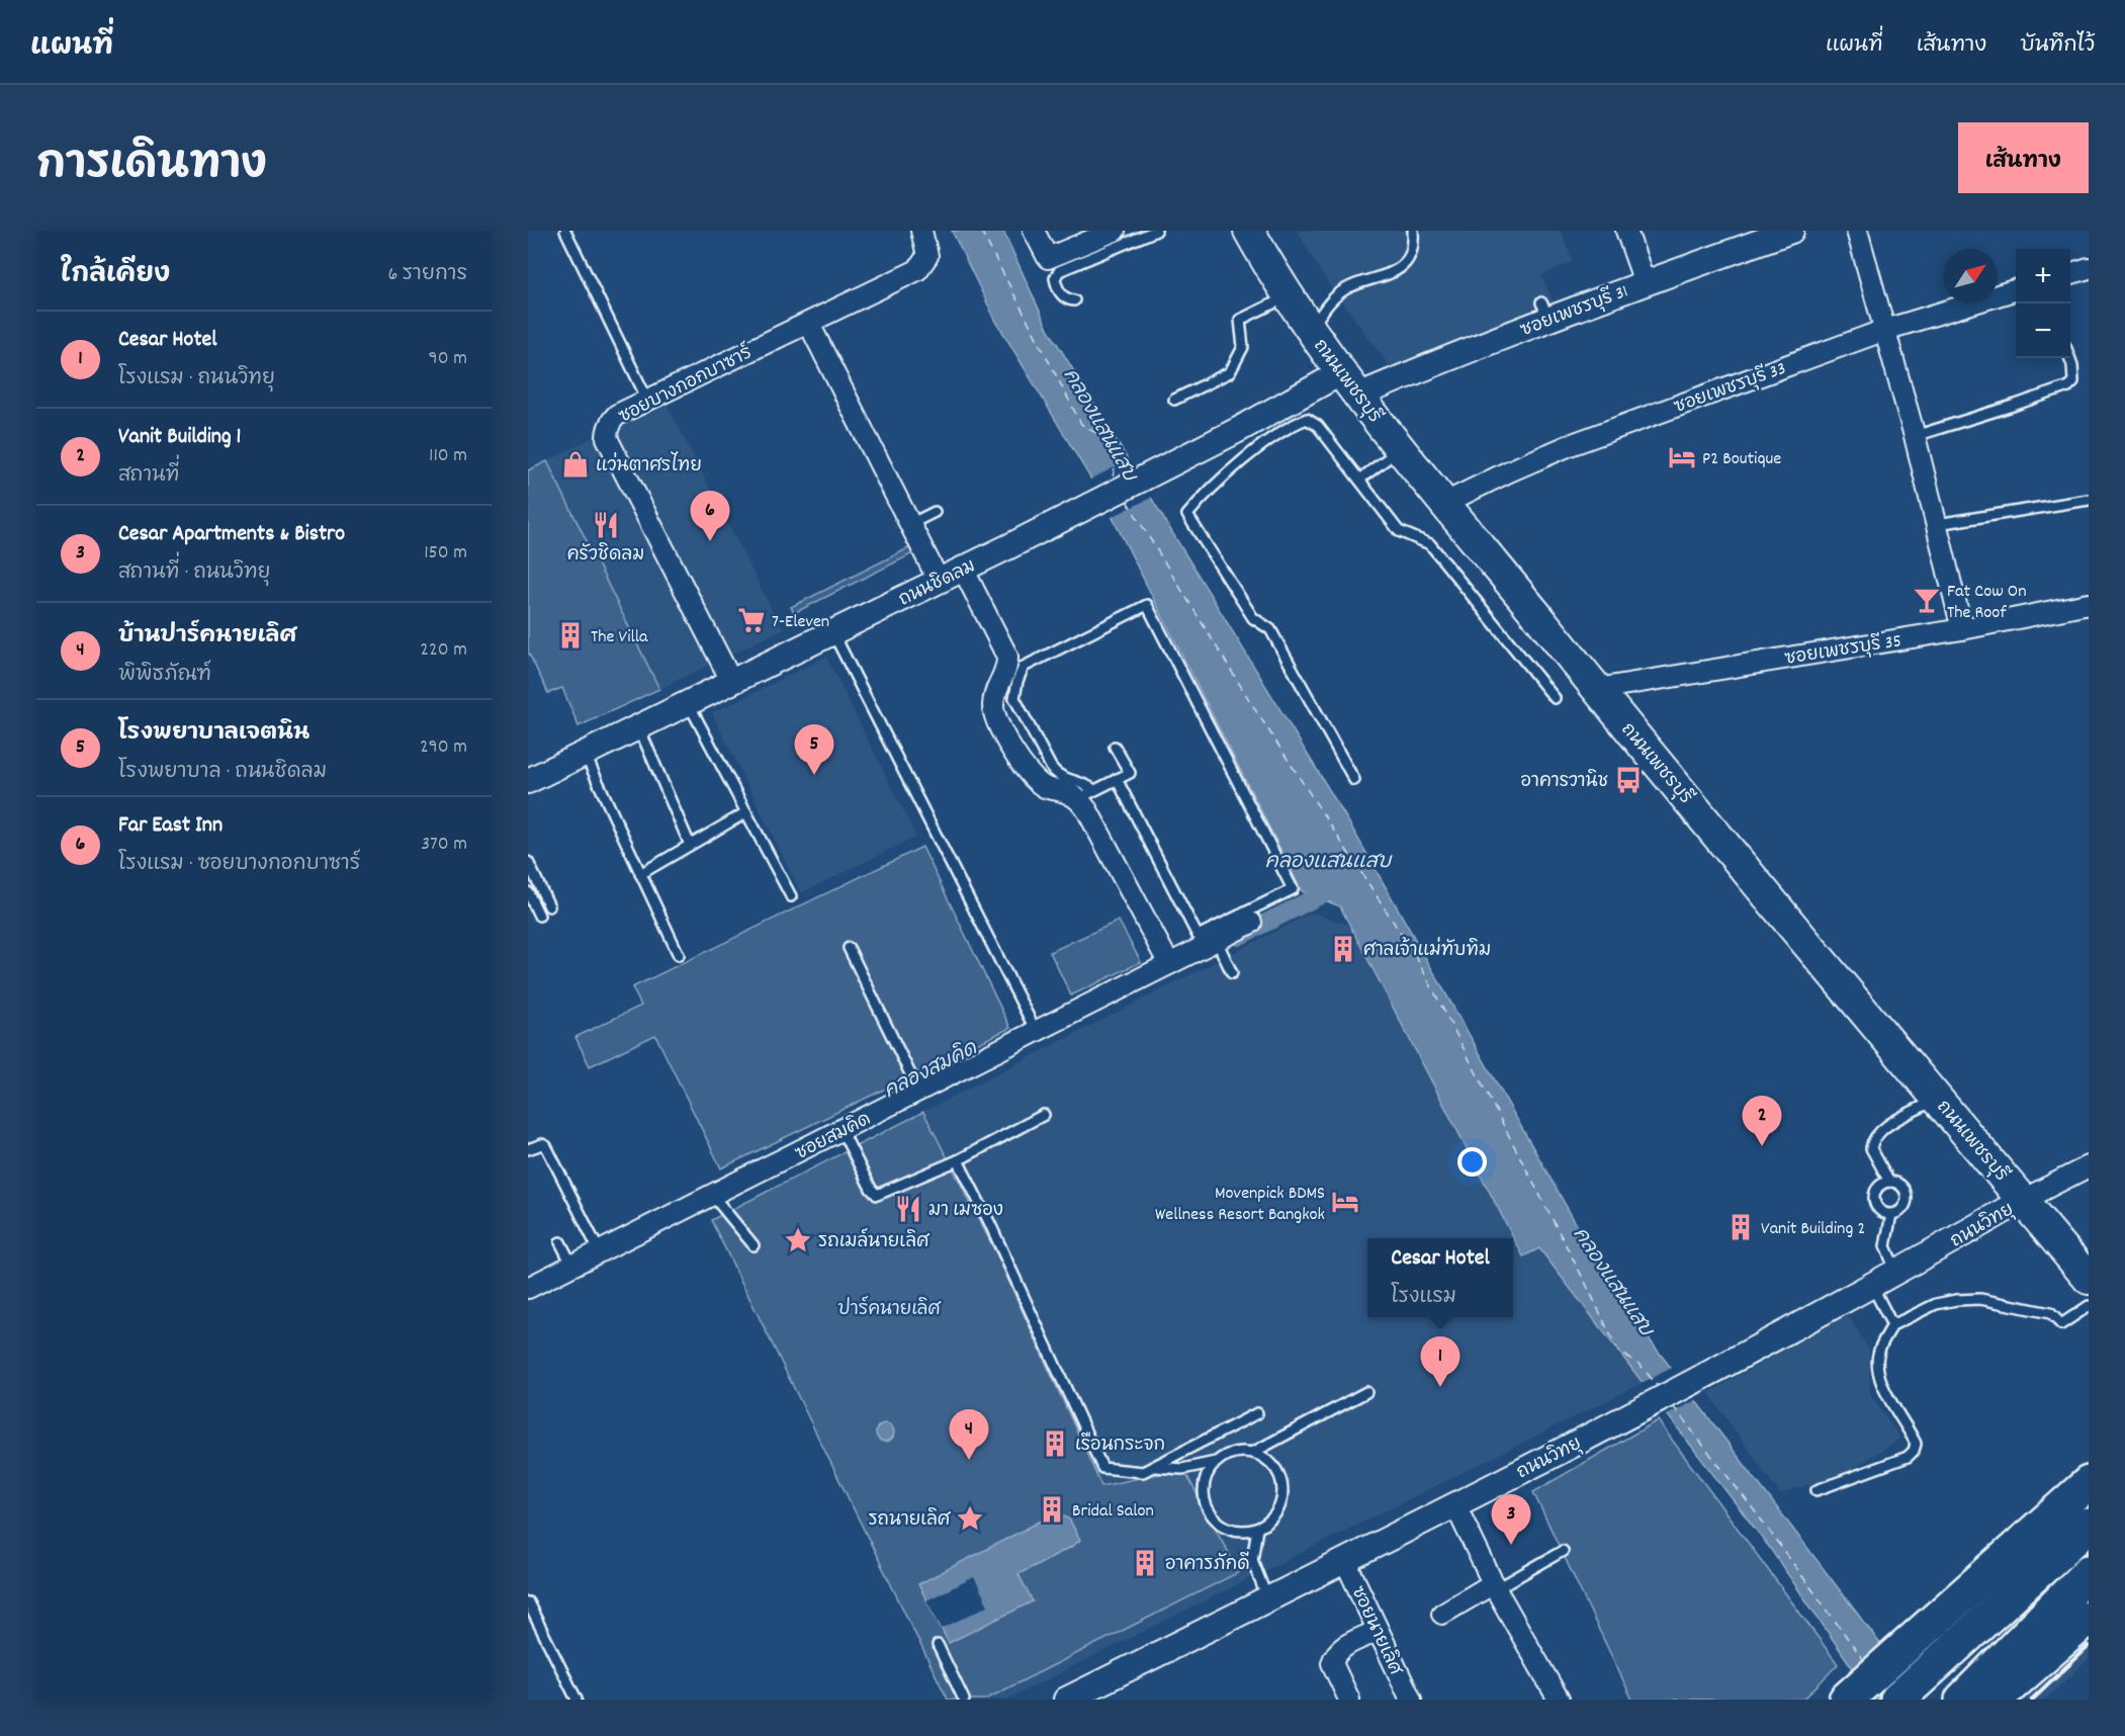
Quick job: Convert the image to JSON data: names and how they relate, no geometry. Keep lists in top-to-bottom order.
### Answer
{
  "streets": {
    "main road": ["ถนนเพชรบุรี"],
    "street": [
      "ซอยเพชรบุรี 31",
      "ซอยบางกอกบาซาร์",
      "ซอยเพชรบุรี 33",
      "ถนนชิดลม",
      "ซอยเพชรบุรี 35",
      "ซอยสมคิด",
      "ถนนวิทยุ",
      "ซอยนายเลิศ"
    ]
  },
  "crossings": [
    ["ซอยเพชรบุรี 31", "ถนนเพชรบุรี"],
    ["ซอยเพชรบุรี 31", "ถนนชิดลม"],
    ["ถนนเพชรบุรี", "ซอยเพชรบุรี 33"],
    ["ถนนเพชรบุรี", "ถนนชิดลม"],
    ["ถนนเพชรบุรี", "ซอยเพชรบุรี 35"],
    ["ถนนเพชรบุรี", "ถนนวิทยุ"],
    ["ซอยบางกอกบาซาร์", "ถนนชิดลม"],
    ["ถนนวิทยุ", "ซอยนายเลิศ"]
  ],
  "water": ["คลองแสนแสบ", "คลองสมคิด"],
  "parks": ["ปาร์คนายเลิศ"],
  "places": {
    "hotel": ["P2 Boutique", "Movenpick BDMS Wellness Resort Bangkok"],
    "shop": ["แว่นตาศรไทย"],
    "restaurant": ["ครัวชิดลม", "มา เมซอง"],
    "bar": ["Fat Cow On The Roof"],
    "supermarket": ["7-Eleven"],
    "building": [
      "The Villa",
      "ศาลเจ้าแม่ทับทิม",
      "Vanit Building 2",
      "เรือนกระจก",
      "Bridal Salon",
      "อาคารภักดี"
    ],
    "bus stop": ["อาคารวานิช"],
    "place": ["รถเมล์นายเลิศ", "รถนายเลิศ"]
  },
  "north": "top right",
  "page": {
    "header": "แผนที่",
    "nav": ["แผนที่", "เส้นทาง", "บันทึกไว้"],
    "title": "การเดินทาง",
    "buttons": "เส้นทาง",
    "heading": ["ใกล้เคียง", "6 รายการ"],
    "map_buttons": ["+", "−"],
    "list": [
      {
        "mark": "1",
        "name": "Cesar Hotel",
        "note": "โรงแรม · ถนนวิทยุ",
        "value": "90 m"
      },
      {
        "mark": "2",
        "name": "Vanit Building 1",
        "note": "สถานที่",
        "value": "110 m"
      },
      {
        "mark": "3",
        "name": "Cesar Apartments & Bistro",
        "note": "สถานที่ · ถนนวิทยุ",
        "value": "150 m"
      },
      {
        "mark": "4",
        "name": "บ้านปาร์คนายเลิศ",
        "note": "พิพิธภัณฑ์",
        "value": "220 m"
      },
      {
        "mark": "5",
        "name": "โรงพยาบาลเจตนิน",
        "note": "โรงพยาบาล · ถนนชิดลม",
        "value": "290 m"
      },
      {
        "mark": "6",
        "name": "Far East Inn",
        "note": "โรงแรม · ซอยบางกอกบาซาร์",
        "value": "370 m"
      }
    ],
    "pins": [
      "6",
      "5",
      "2",
      "1",
      "4",
      "3"
    ],
    "popup": ["Cesar Hotel", "โรงแรม"]
  }
}
